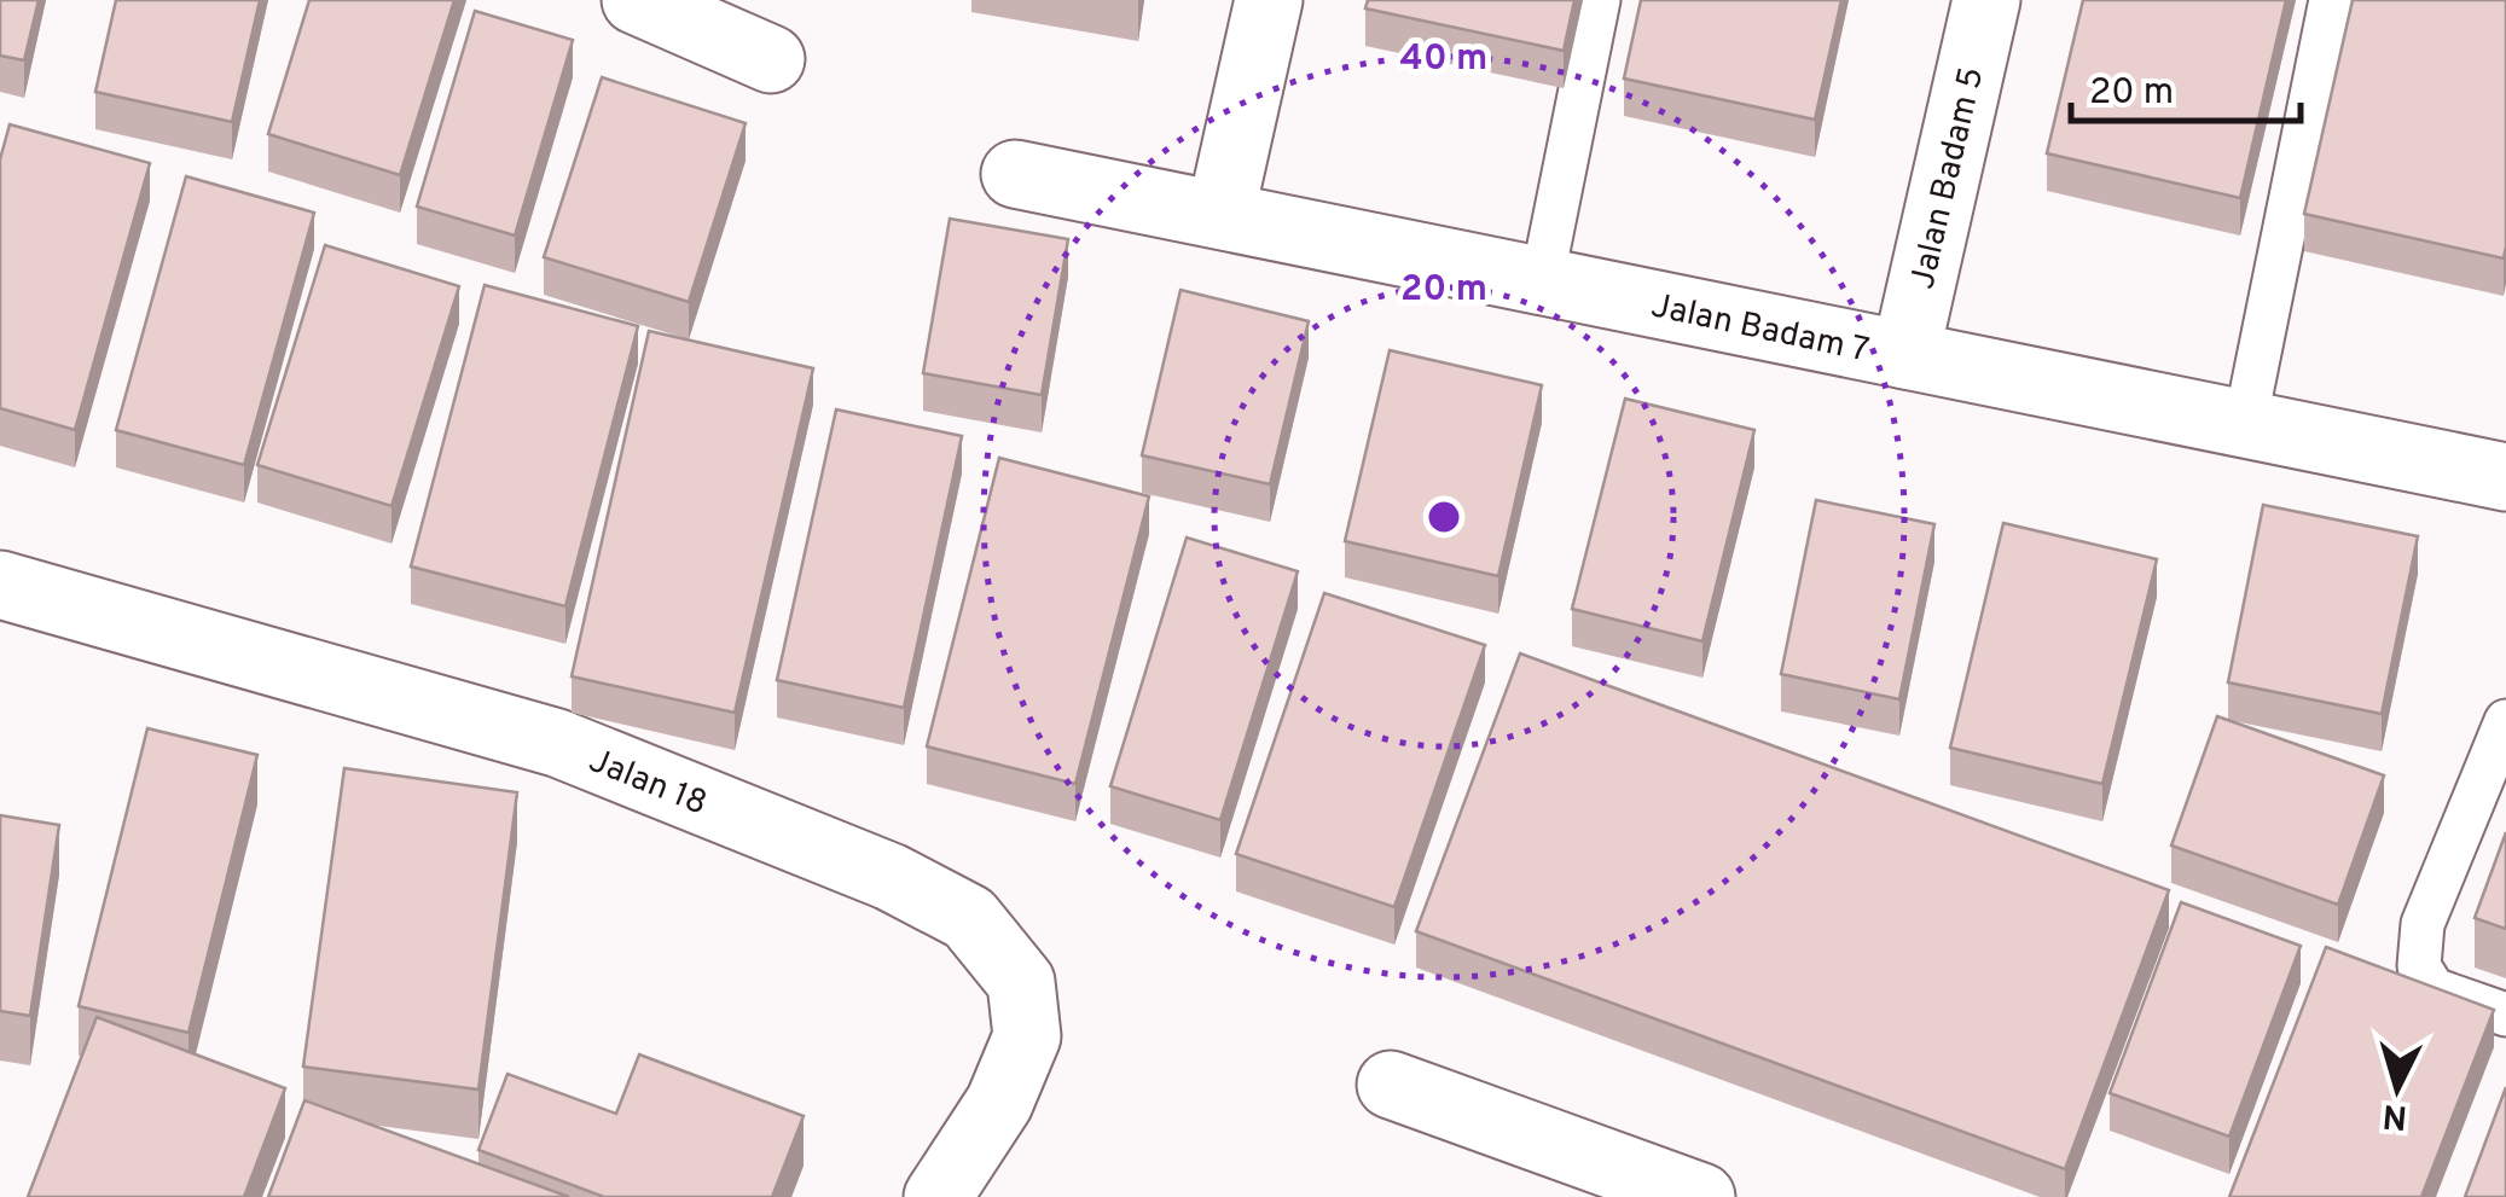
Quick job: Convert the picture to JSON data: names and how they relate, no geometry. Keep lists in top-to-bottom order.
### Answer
{
  "streets": {
    "street": ["Jalan Badam 5", "Jalan Badam 7", "Jalan 18"]
  },
  "crossings": [
    ["Jalan Badam 5", "Jalan Badam 7"]
  ],
  "scale_bar": "20 m",
  "north": "bottom",
  "rings": ["40 m", "20 m"]
}
